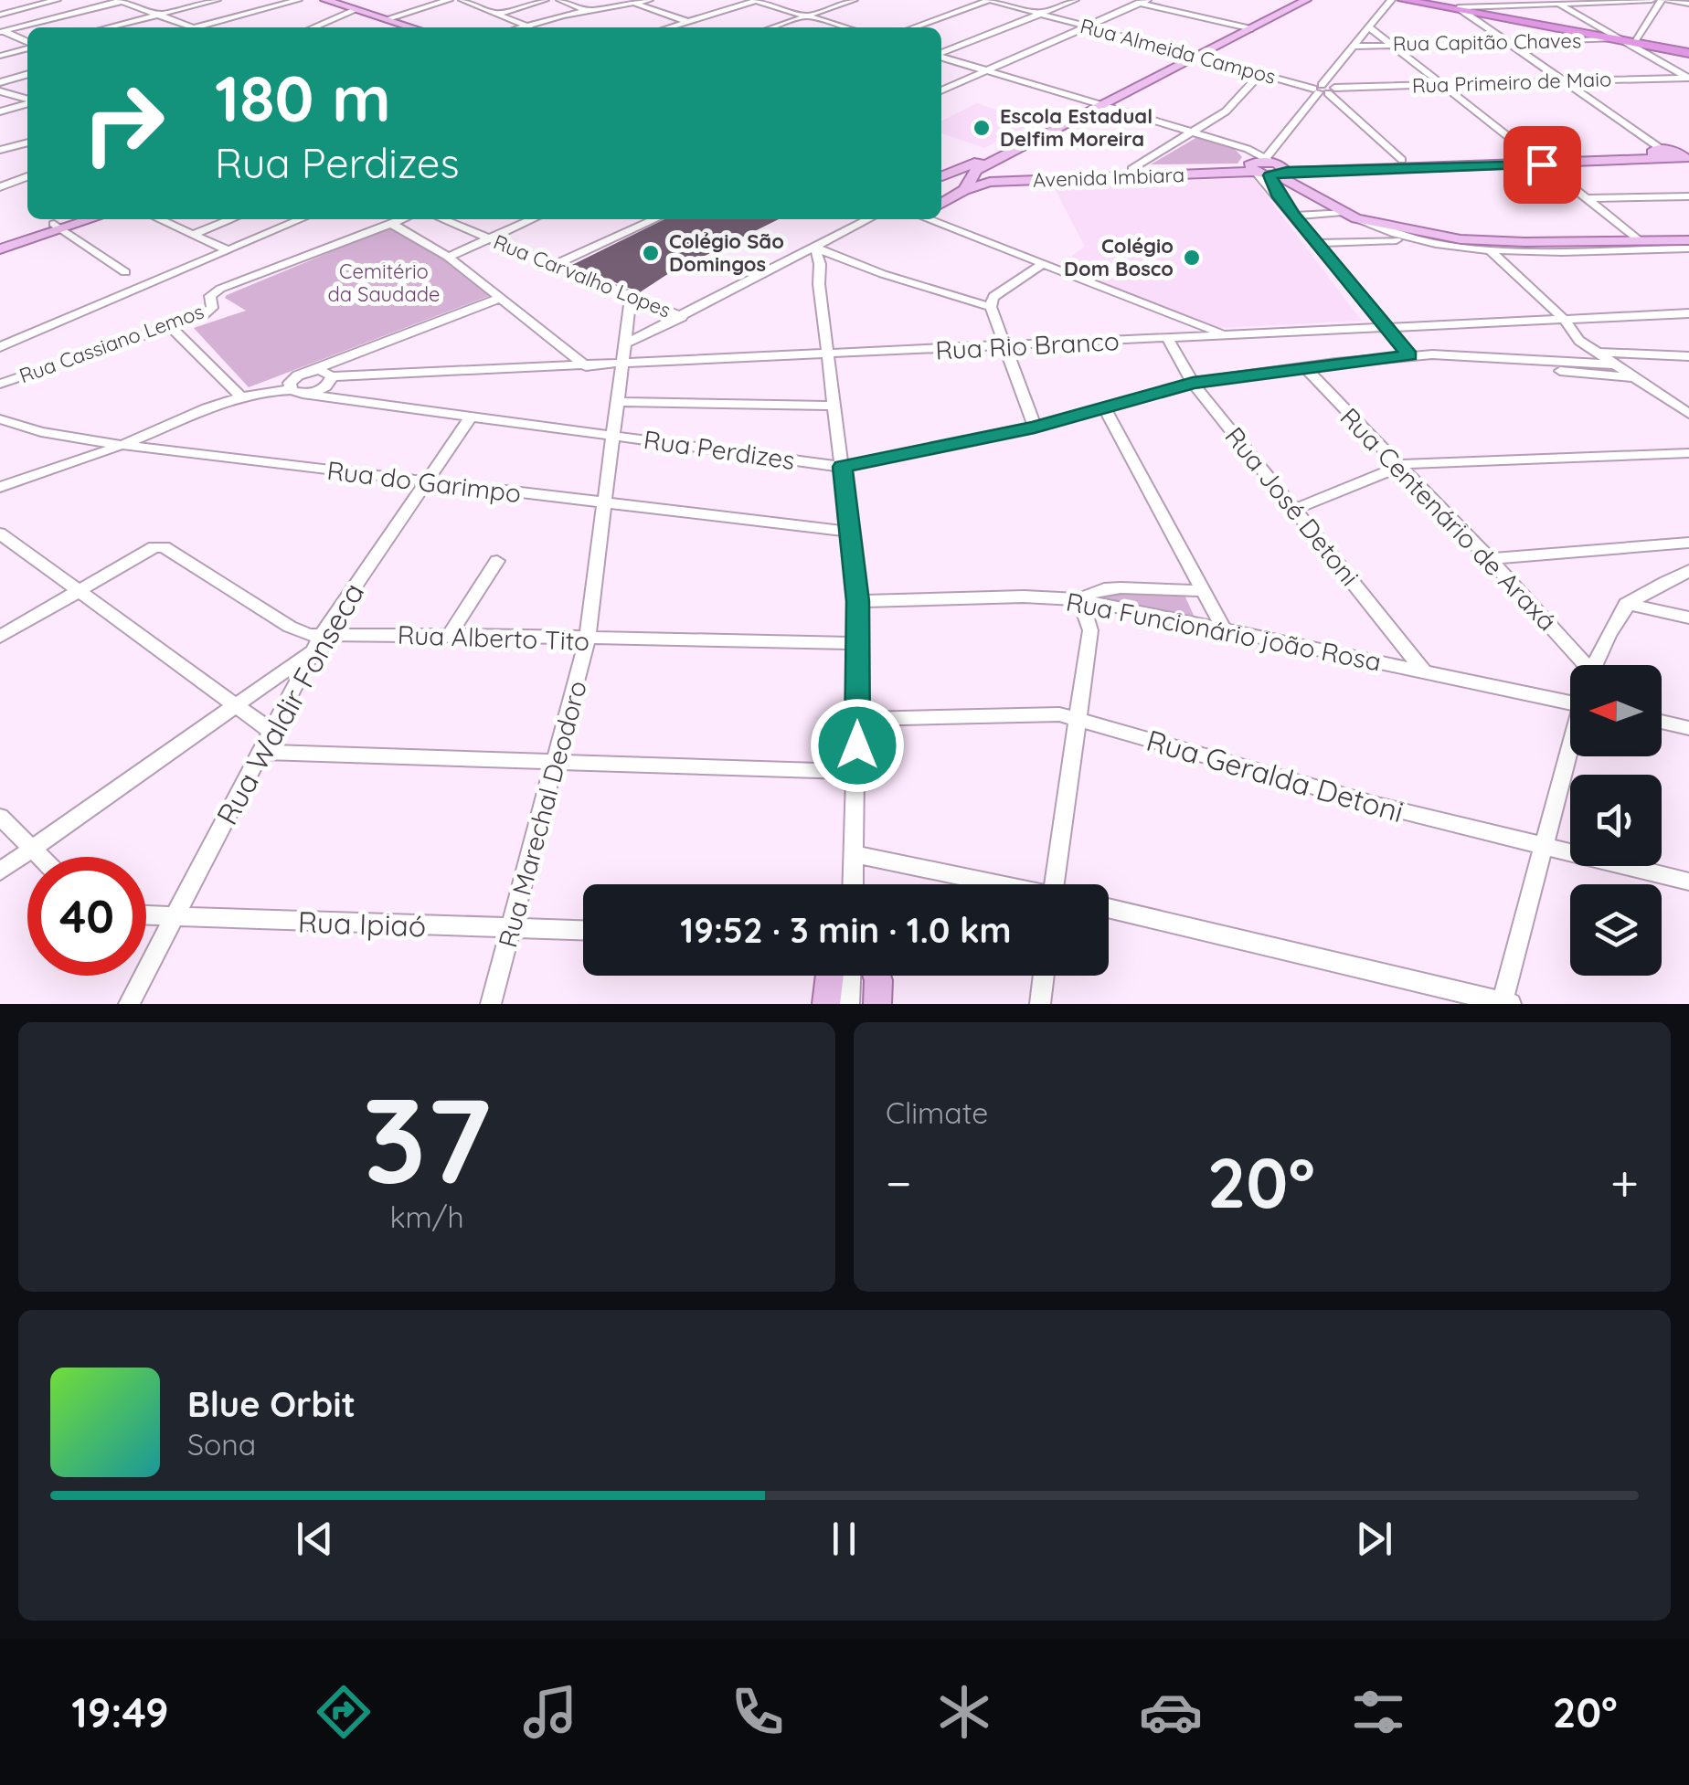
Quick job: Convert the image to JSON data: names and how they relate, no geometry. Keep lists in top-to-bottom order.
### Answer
{
  "streets": {
    "main road": ["Avenida Imbiara"],
    "street": [
      "Rua Capitão Chaves",
      "Rua Almeida Campos",
      "Rua Primeiro de Maio",
      "Rua Carvalho Lopes",
      "Rua Cassiano Lemos",
      "Rua Rio Branco",
      "Rua Perdizes",
      "Rua do Garimpo",
      "Rua José Detoni",
      "Rua Centenário de Araxá",
      "Rua Funcionário joão Rosa",
      "Rua Alberto Tito",
      "Rua Waldir Fonseca",
      "Rua Geralda Detoni",
      "Rua Marechal Deodoro",
      "Rua Ipiaó"
    ]
  },
  "crossings": [
    ["Rua Almeida Campos", "Rua Primeiro de Maio"],
    ["Rua Carvalho Lopes", "Rua Marechal Deodoro"],
    ["Rua Rio Branco", "Rua Perdizes"],
    ["Rua Rio Branco", "Rua José Detoni"],
    ["Rua Rio Branco", "Rua Marechal Deodoro"],
    ["Rua Perdizes", "Rua José Detoni"],
    ["Rua Perdizes", "Rua Centenário de Araxá"],
    ["Rua Perdizes", "Rua Waldir Fonseca"],
    ["Rua Perdizes", "Rua Marechal Deodoro"],
    ["Rua do Garimpo", "Rua Waldir Fonseca"],
    ["Rua do Garimpo", "Rua Marechal Deodoro"],
    ["Rua José Detoni", "Rua Funcionário joão Rosa"],
    ["Rua Alberto Tito", "Rua Waldir Fonseca"],
    ["Rua Alberto Tito", "Rua Marechal Deodoro"],
    ["Rua Waldir Fonseca", "Rua Ipiaó"],
    ["Rua Marechal Deodoro", "Rua Ipiaó"]
  ],
  "parks": ["Cemitério da Saudade"],
  "places": ["Escola Estadual Delfim Moreira", "Colégio São Domingos", "Colégio Dom Bosco"],
  "north": "left",
  "page": {
    "turn": ["180 m", "Rua Perdizes"],
    "limit": "40",
    "trip": "19:52 · 3 min · 1.0 km",
    "tile": [
      ["37", "km/h"],
      "Climate"
    ],
    "heat": ["−", "20°", "+"],
    "song": ["Blue Orbit", "Sona"],
    "tabs": ["19:49", "20°"]
  }
}
